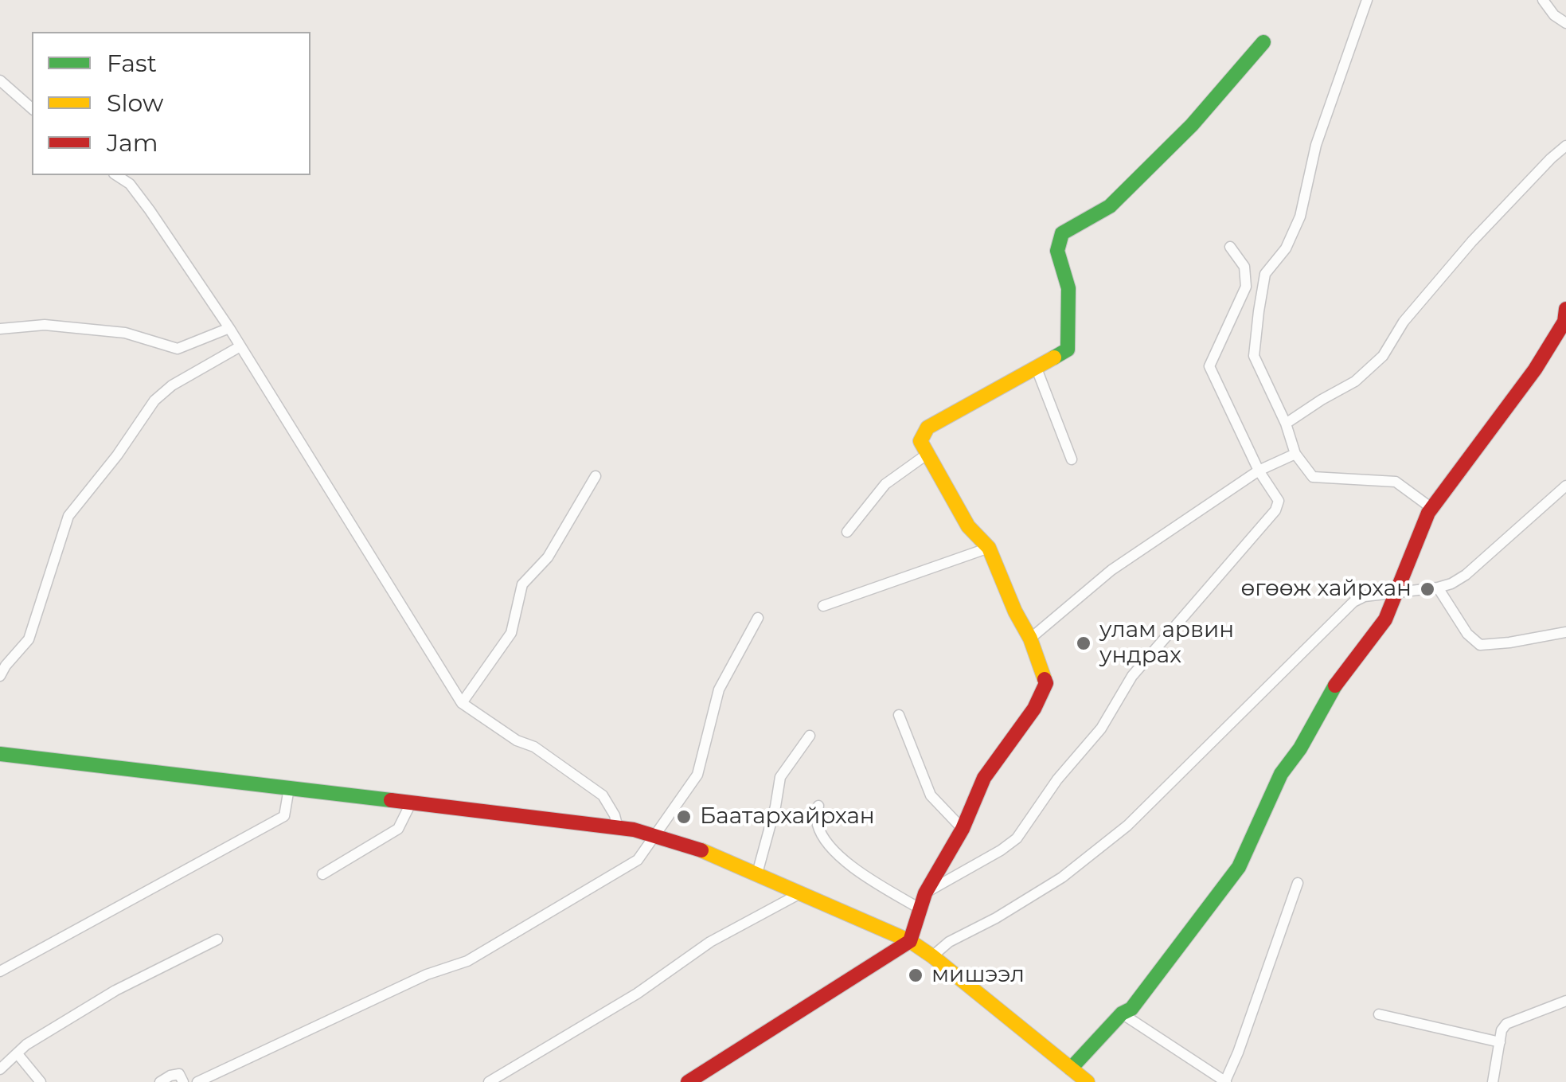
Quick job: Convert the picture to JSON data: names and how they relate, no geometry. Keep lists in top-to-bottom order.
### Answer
{
  "places": [
    "өгөөж хайрхан",
    "улам арвин ундрах",
    "Баатархайрхан",
    "мишээл"
  ],
  "legend": ["Fast", "Slow", "Jam"]
}
